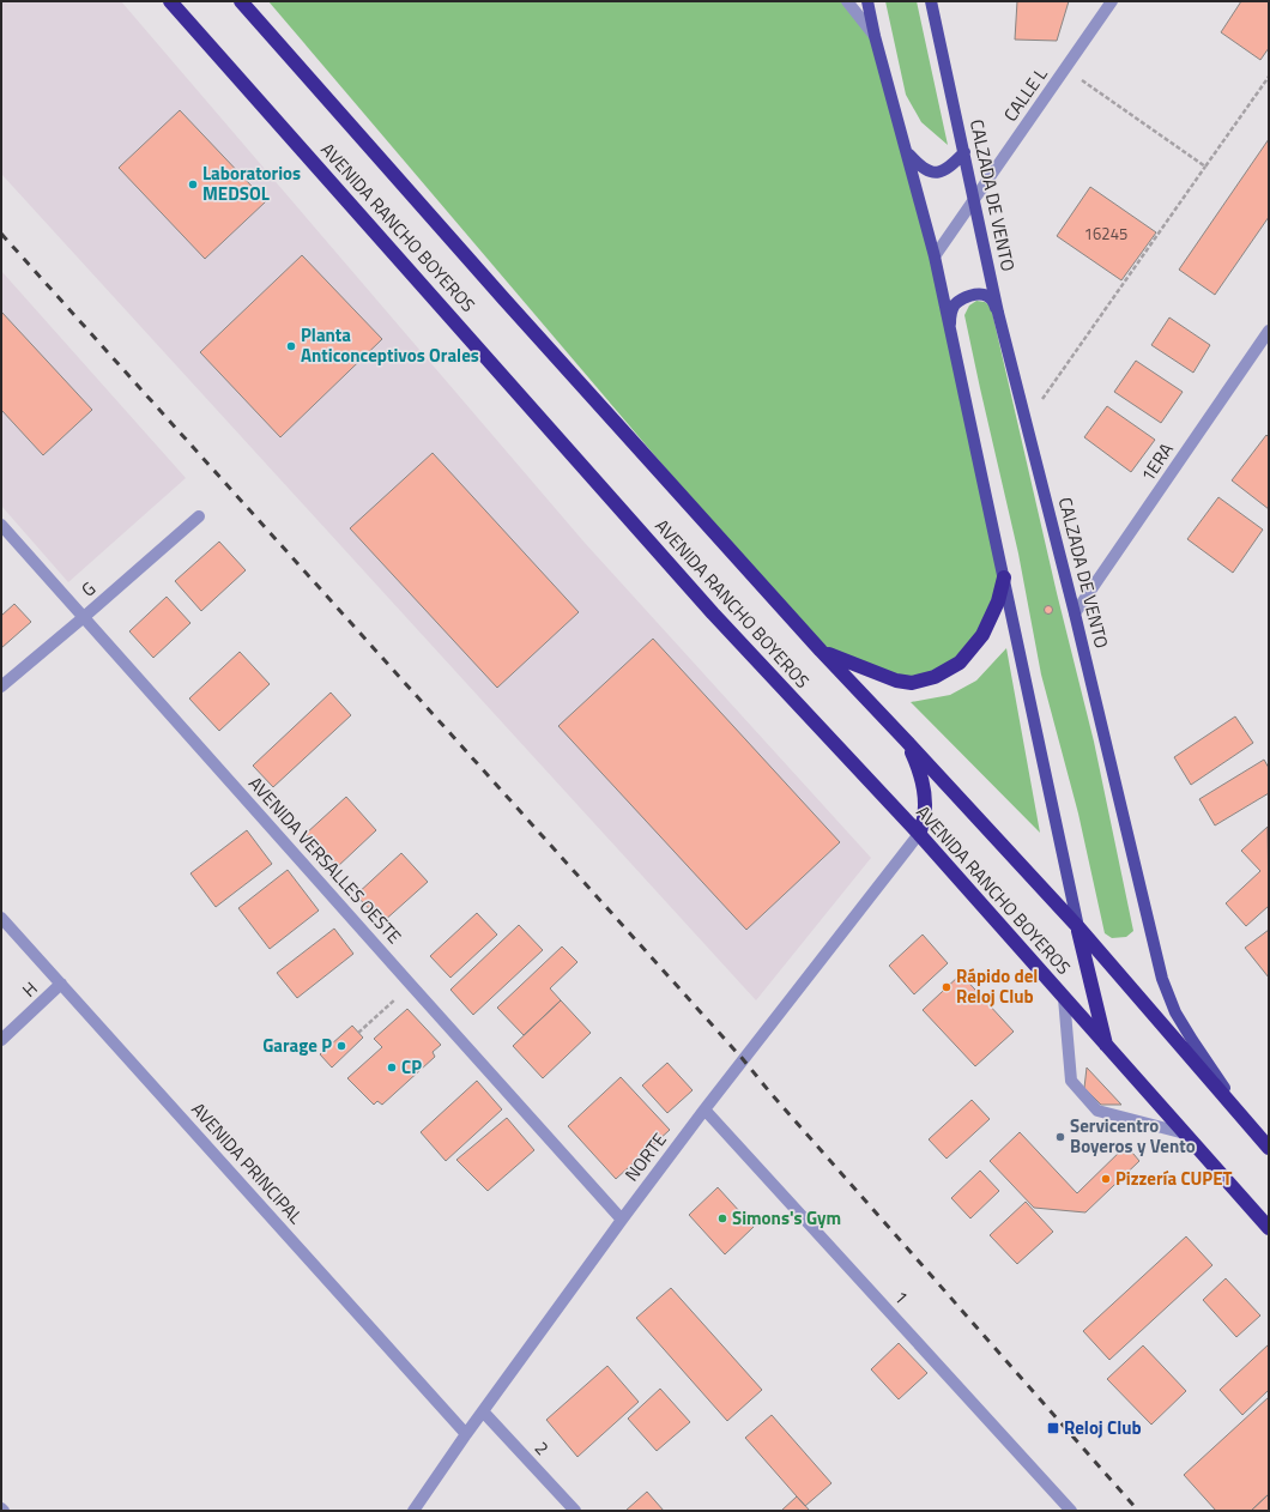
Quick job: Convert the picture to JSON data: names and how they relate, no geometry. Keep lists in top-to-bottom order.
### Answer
{
  "streets": {
    "highway": ["AVENIDA RANCHO BOYEROS"],
    "main road": ["CALZADA DE VENTO"],
    "street": [
      "CALLE L",
      "1ERA",
      "G",
      "AVENIDA VERSALLES OESTE",
      "H",
      "NORTE",
      "AVENIDA PRINCIPAL",
      "1",
      "2"
    ]
  },
  "crossings": [
    ["CALLE L", "CALZADA DE VENTO"],
    ["CALZADA DE VENTO", "AVENIDA RANCHO BOYEROS"],
    ["CALZADA DE VENTO", "1ERA"],
    ["AVENIDA RANCHO BOYEROS", "NORTE"],
    ["G", "AVENIDA VERSALLES OESTE"],
    ["AVENIDA VERSALLES OESTE", "NORTE"],
    ["H", "AVENIDA PRINCIPAL"],
    ["NORTE", "AVENIDA PRINCIPAL"],
    ["NORTE", "1"],
    ["NORTE", "2"]
  ],
  "places": {
    "other": [
      "Laboratorios MEDSOL",
      "Planta Anticonceptivos Orales",
      "Rápido del Reloj Club",
      "Garage P",
      "CP",
      "Servicentro Boyeros y Vento",
      "Pizzería CUPET",
      "Simons's Gym"
    ],
    "transit": ["Reloj Club"]
  },
  "house_numbers": ["16245"]
}
